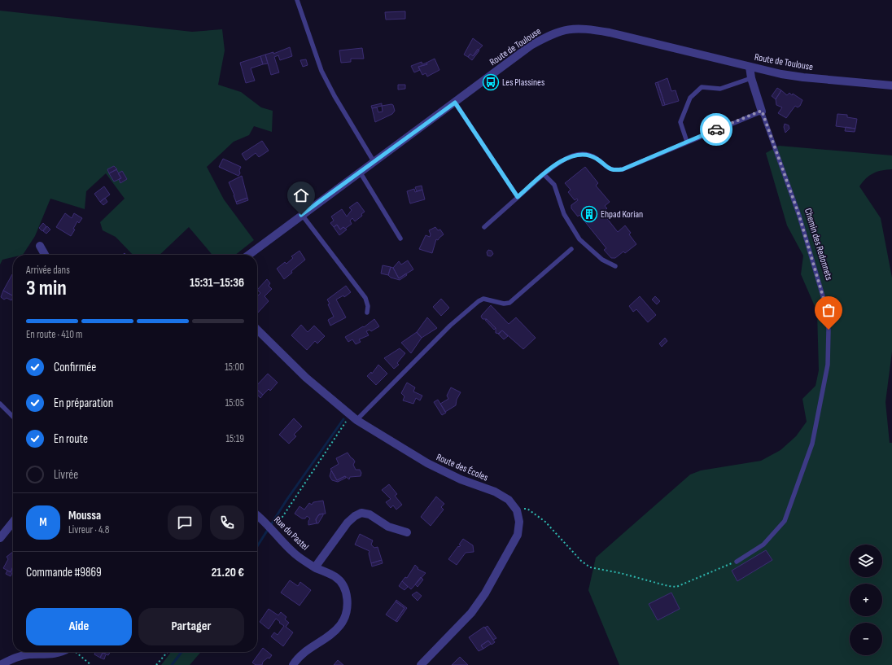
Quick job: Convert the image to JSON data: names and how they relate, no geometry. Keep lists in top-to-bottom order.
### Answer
{
  "streets": {
    "street": [
      "Route de Toulouse",
      "Chemin des Redonnets",
      "Route des Écoles",
      "Rue du Pastel"
    ]
  },
  "crossings": [
    ["Route de Toulouse", "Chemin des Redonnets"]
  ],
  "places": {
    "bus stop": ["Les Plassines"],
    "building": ["Ehpad Korian"]
  },
  "page": {
    "heading": ["3 min", "Arrivée dans", "15:31–15:36"],
    "panel": [
      "Moussa",
      "Livreur · 4.8",
      "Commande #9869",
      "21.20 €"
    ],
    "bar": "En route · 410 m",
    "list": [
      ["Confirmée", "15:00"],
      ["En préparation", "15:05"],
      ["En route", "15:19"],
      "Livrée"
    ],
    "round": "M",
    "map_buttons": ["+", "−"],
    "buttons": ["Aide", "Partager"]
  }
}
